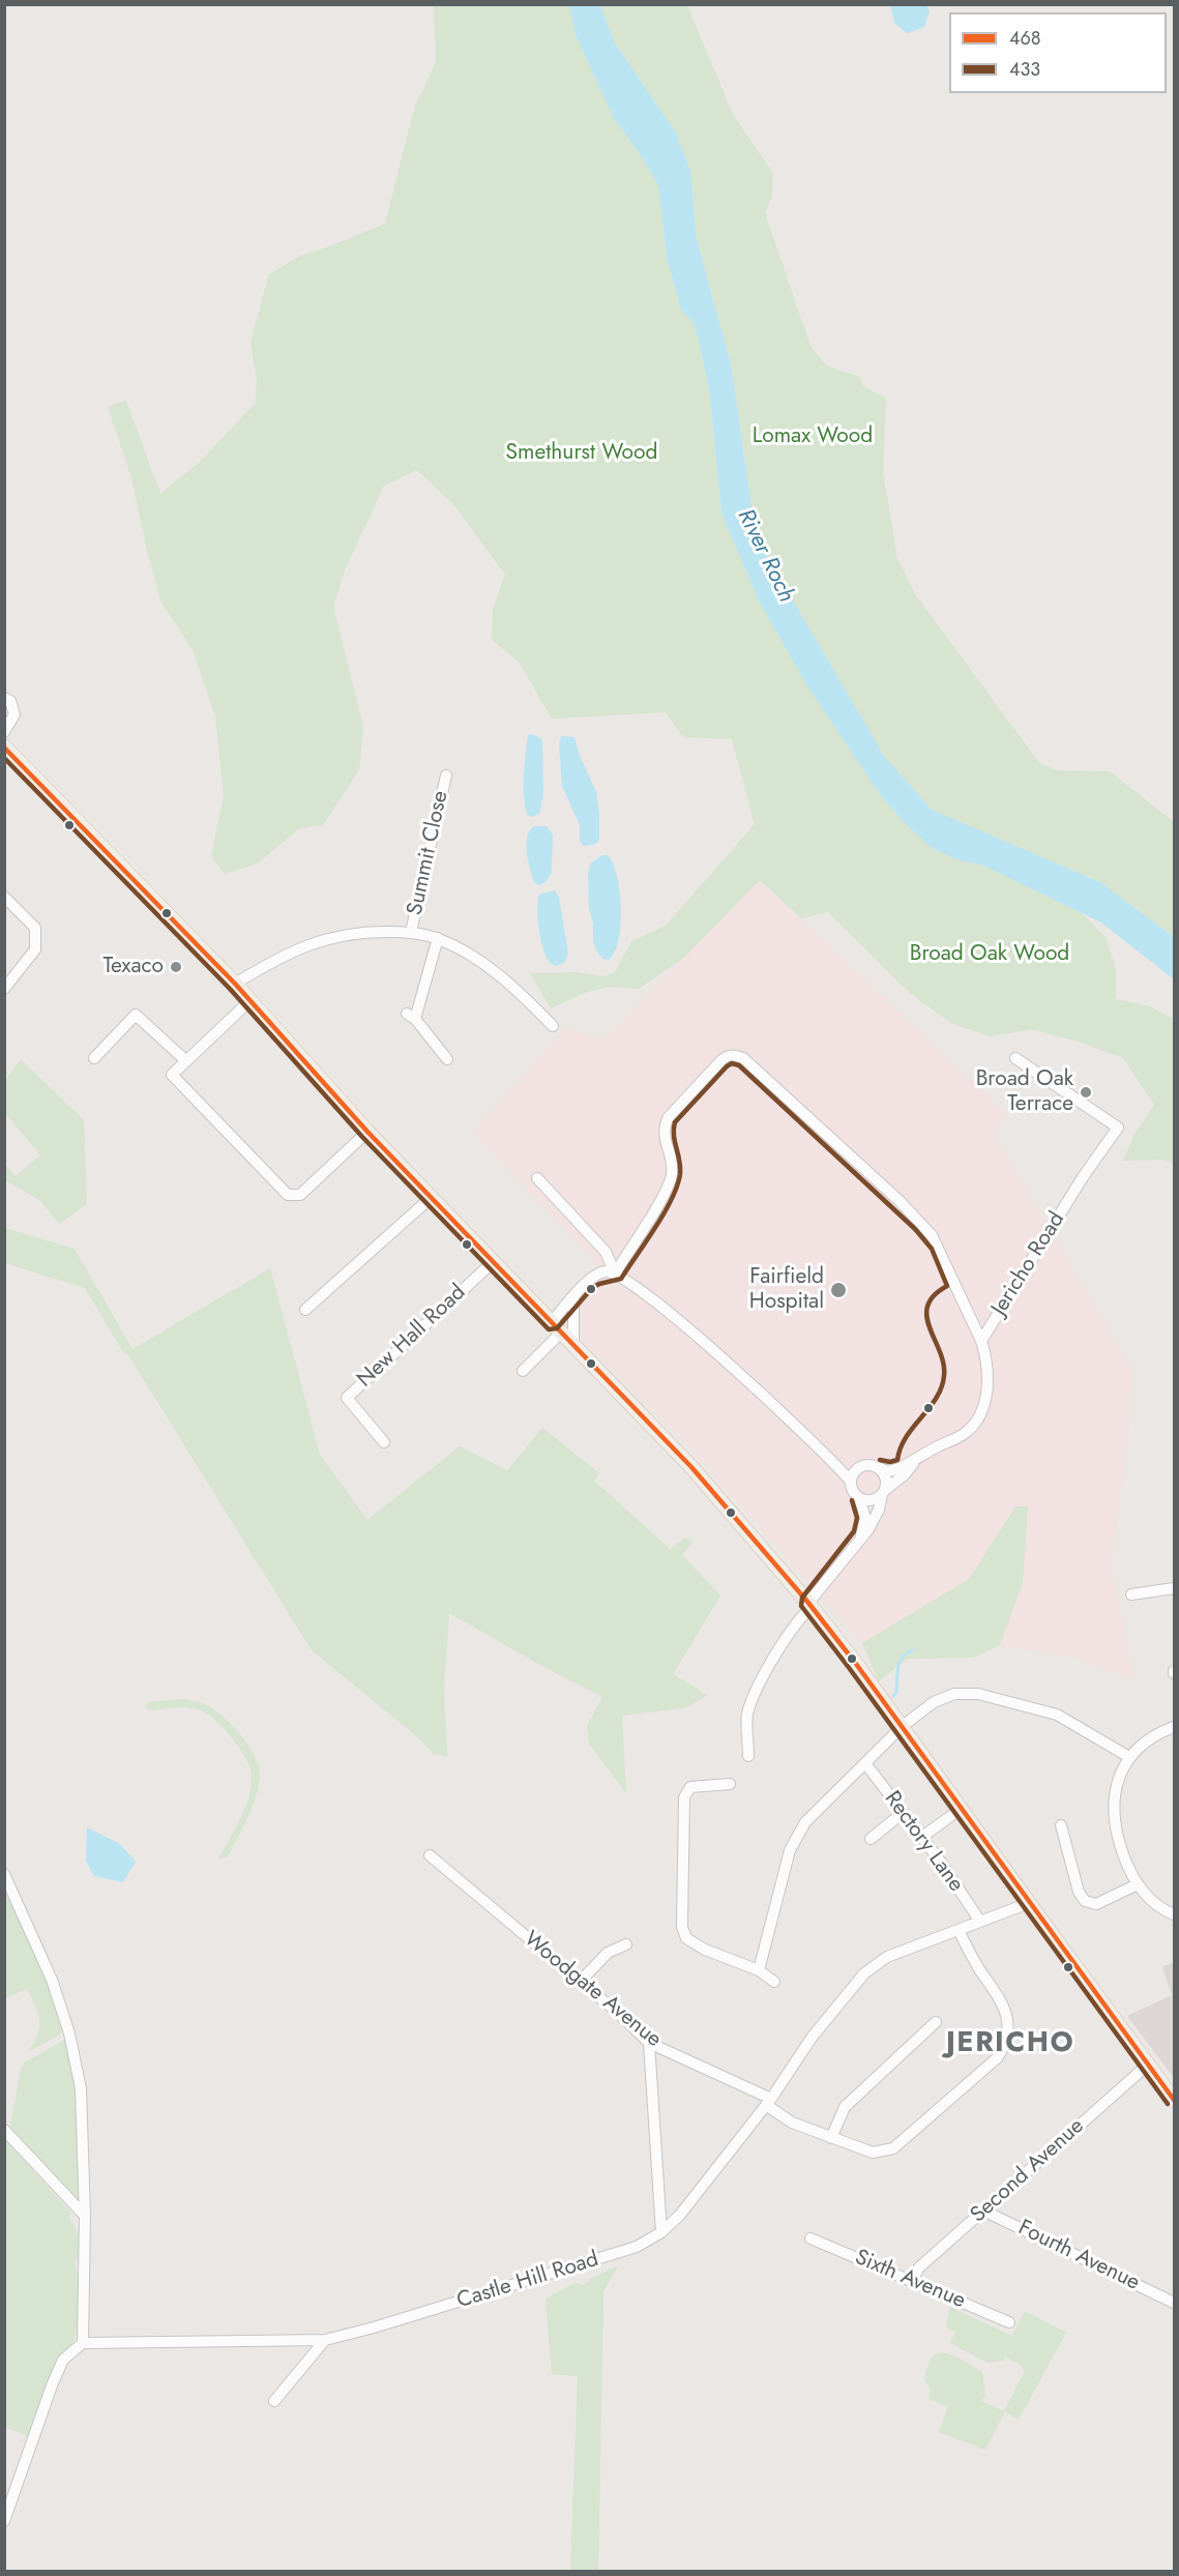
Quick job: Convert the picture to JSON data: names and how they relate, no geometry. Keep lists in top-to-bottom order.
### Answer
{
  "streets": {
    "street": [
      "Summit Close",
      "Jericho Road",
      "New Hall Road",
      "Rectory Lane",
      "Woodgate Avenue",
      "Second Avenue",
      "Fourth Avenue",
      "Sixth Avenue",
      "Castle Hill Road"
    ]
  },
  "crossings": [
    ["Rectory Lane", "Castle Hill Road"],
    ["Woodgate Avenue", "Castle Hill Road"],
    ["Second Avenue", "Fourth Avenue"],
    ["Second Avenue", "Sixth Avenue"]
  ],
  "districts": ["JERICHO"],
  "water": ["River Roch"],
  "parks": ["Lomax Wood", "Smethurst Wood", "Broad Oak Wood"],
  "places": ["Texaco", "Broad Oak Terrace", "Fairfield Hospital"],
  "lines": ["transit line 468", "transit line 433"],
  "legend": ["468", "433"]
}
